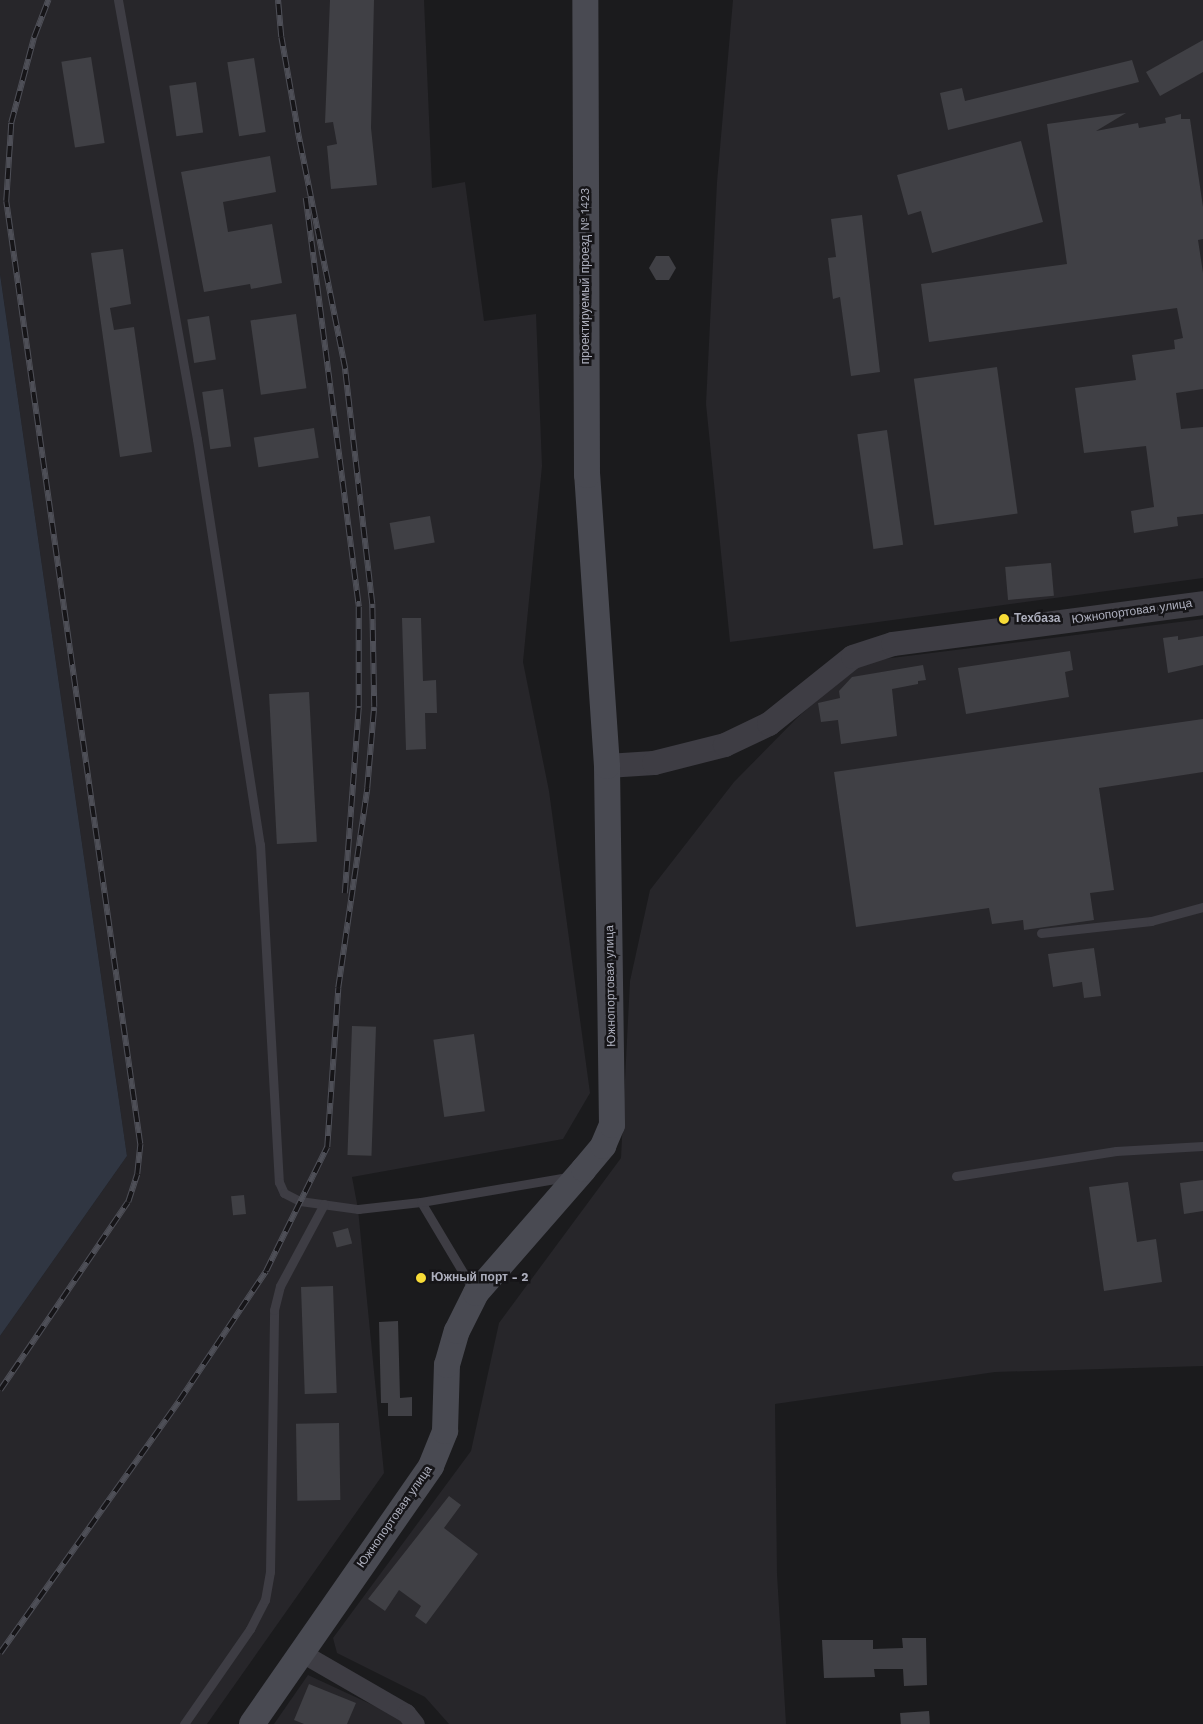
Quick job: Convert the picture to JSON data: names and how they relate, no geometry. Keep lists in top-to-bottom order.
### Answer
{
  "streets": {
    "main road": ["проектируемый проезд № 1423", "Южнопортовая улица"]
  },
  "crossings": [
    ["проектируемый проезд № 1423", "Южнопортовая улица"]
  ],
  "places": ["Техбаза", "Южный порт - 2"]
}
